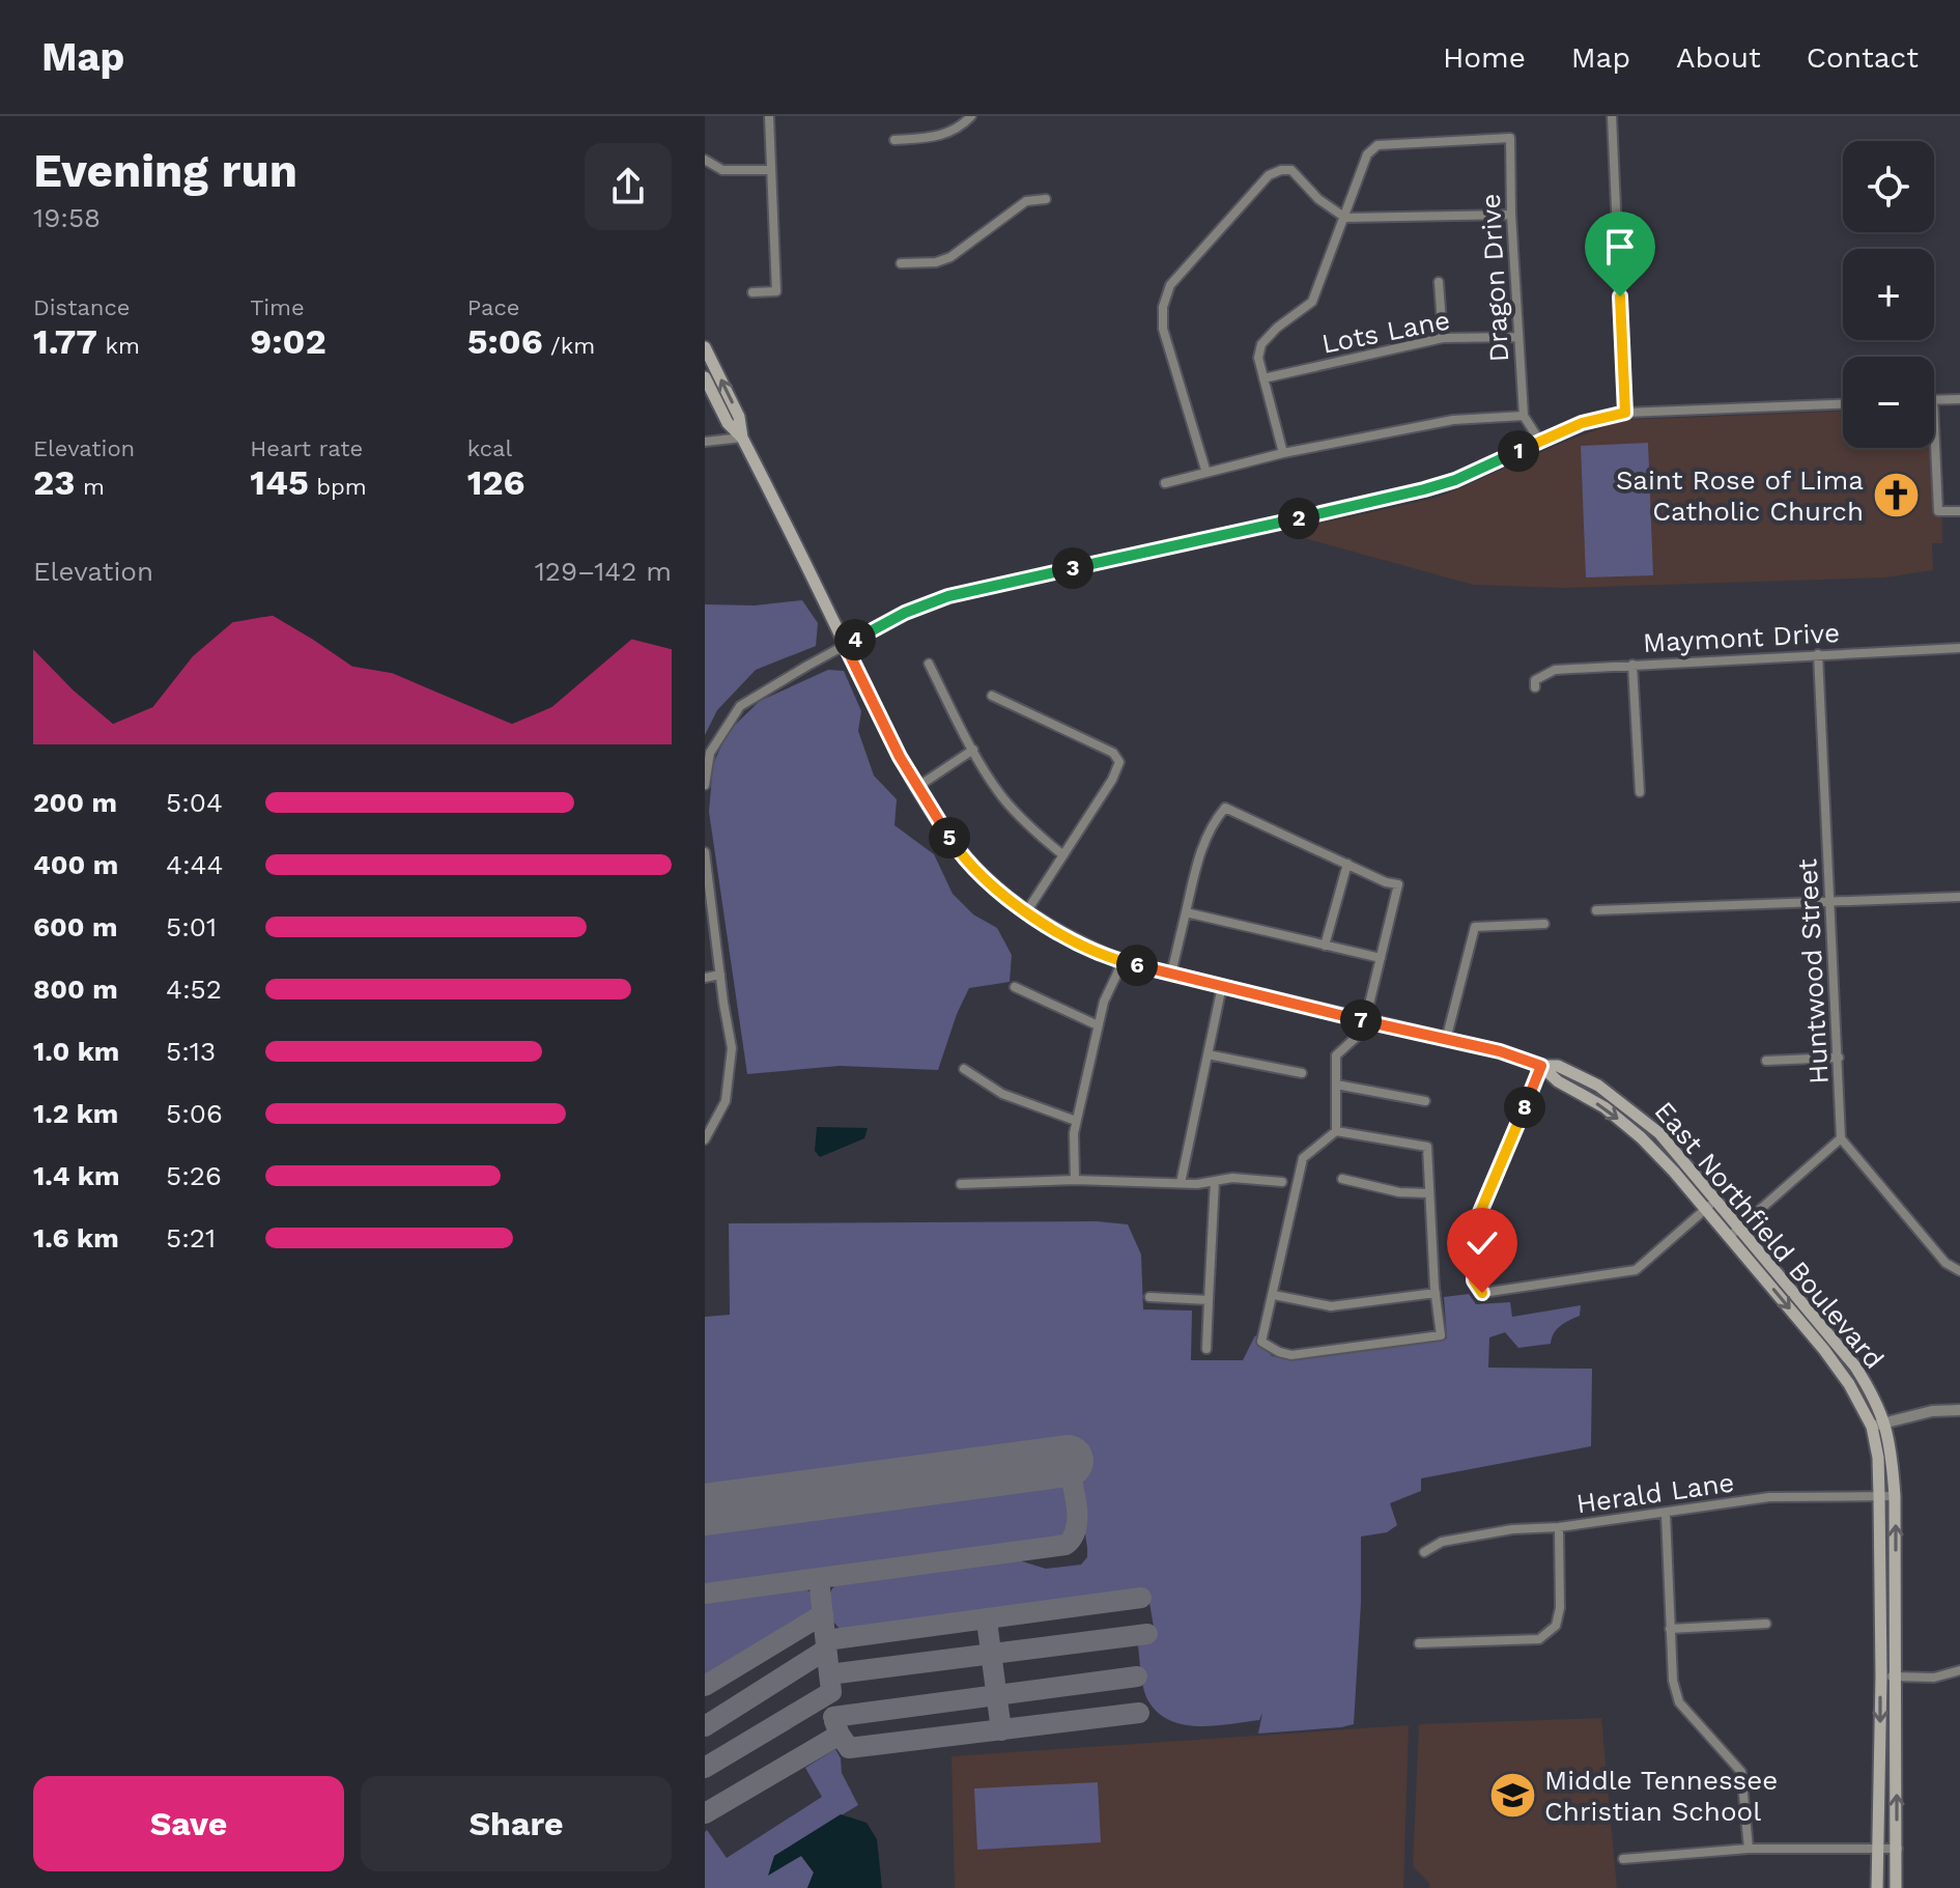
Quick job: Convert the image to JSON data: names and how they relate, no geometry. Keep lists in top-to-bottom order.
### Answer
{
  "streets": {
    "main road": ["East Northfield Boulevard"],
    "street": [
      "Dragon Drive",
      "Lots Lane",
      "Maymont Drive",
      "Huntwood Street",
      "Herald Lane"
    ]
  },
  "crossings": [
    ["Dragon Drive", "Lots Lane"],
    ["Maymont Drive", "Huntwood Street"],
    ["East Northfield Boulevard", "Herald Lane"]
  ],
  "places": {
    "church": ["Saint Rose of Lima Catholic Church"],
    "school or university": ["Middle Tennessee Christian School"]
  },
  "page": {
    "header": "Map",
    "nav": [
      "Home",
      "Map",
      "About",
      "Contact"
    ],
    "heading": ["Evening run", "19:58"],
    "map_buttons": ["+", "−"],
    "stats": [
      ["Distance", "1.77 km"],
      ["Time", "9:02"],
      ["Pace", "5:06 /km"],
      ["Elevation", "23 m"],
      ["Heart rate", "145 bpm"],
      ["kcal", "126"]
    ],
    "pins": [
      "1",
      "2",
      "3",
      "4",
      "5",
      "6",
      "7",
      "8"
    ],
    "chart": ["Elevation", "129–142 m"],
    "list": [
      {
        "name": "200 m",
        "note": "5:04"
      },
      {
        "name": "400 m",
        "note": "4:44"
      },
      {
        "name": "600 m",
        "note": "5:01"
      },
      {
        "name": "800 m",
        "note": "4:52"
      },
      {
        "name": "1.0 km",
        "note": "5:13"
      },
      {
        "name": "1.2 km",
        "note": "5:06"
      },
      {
        "name": "1.4 km",
        "note": "5:26"
      },
      {
        "name": "1.6 km",
        "note": "5:21"
      }
    ],
    "buttons": ["Save", "Share"]
  }
}
